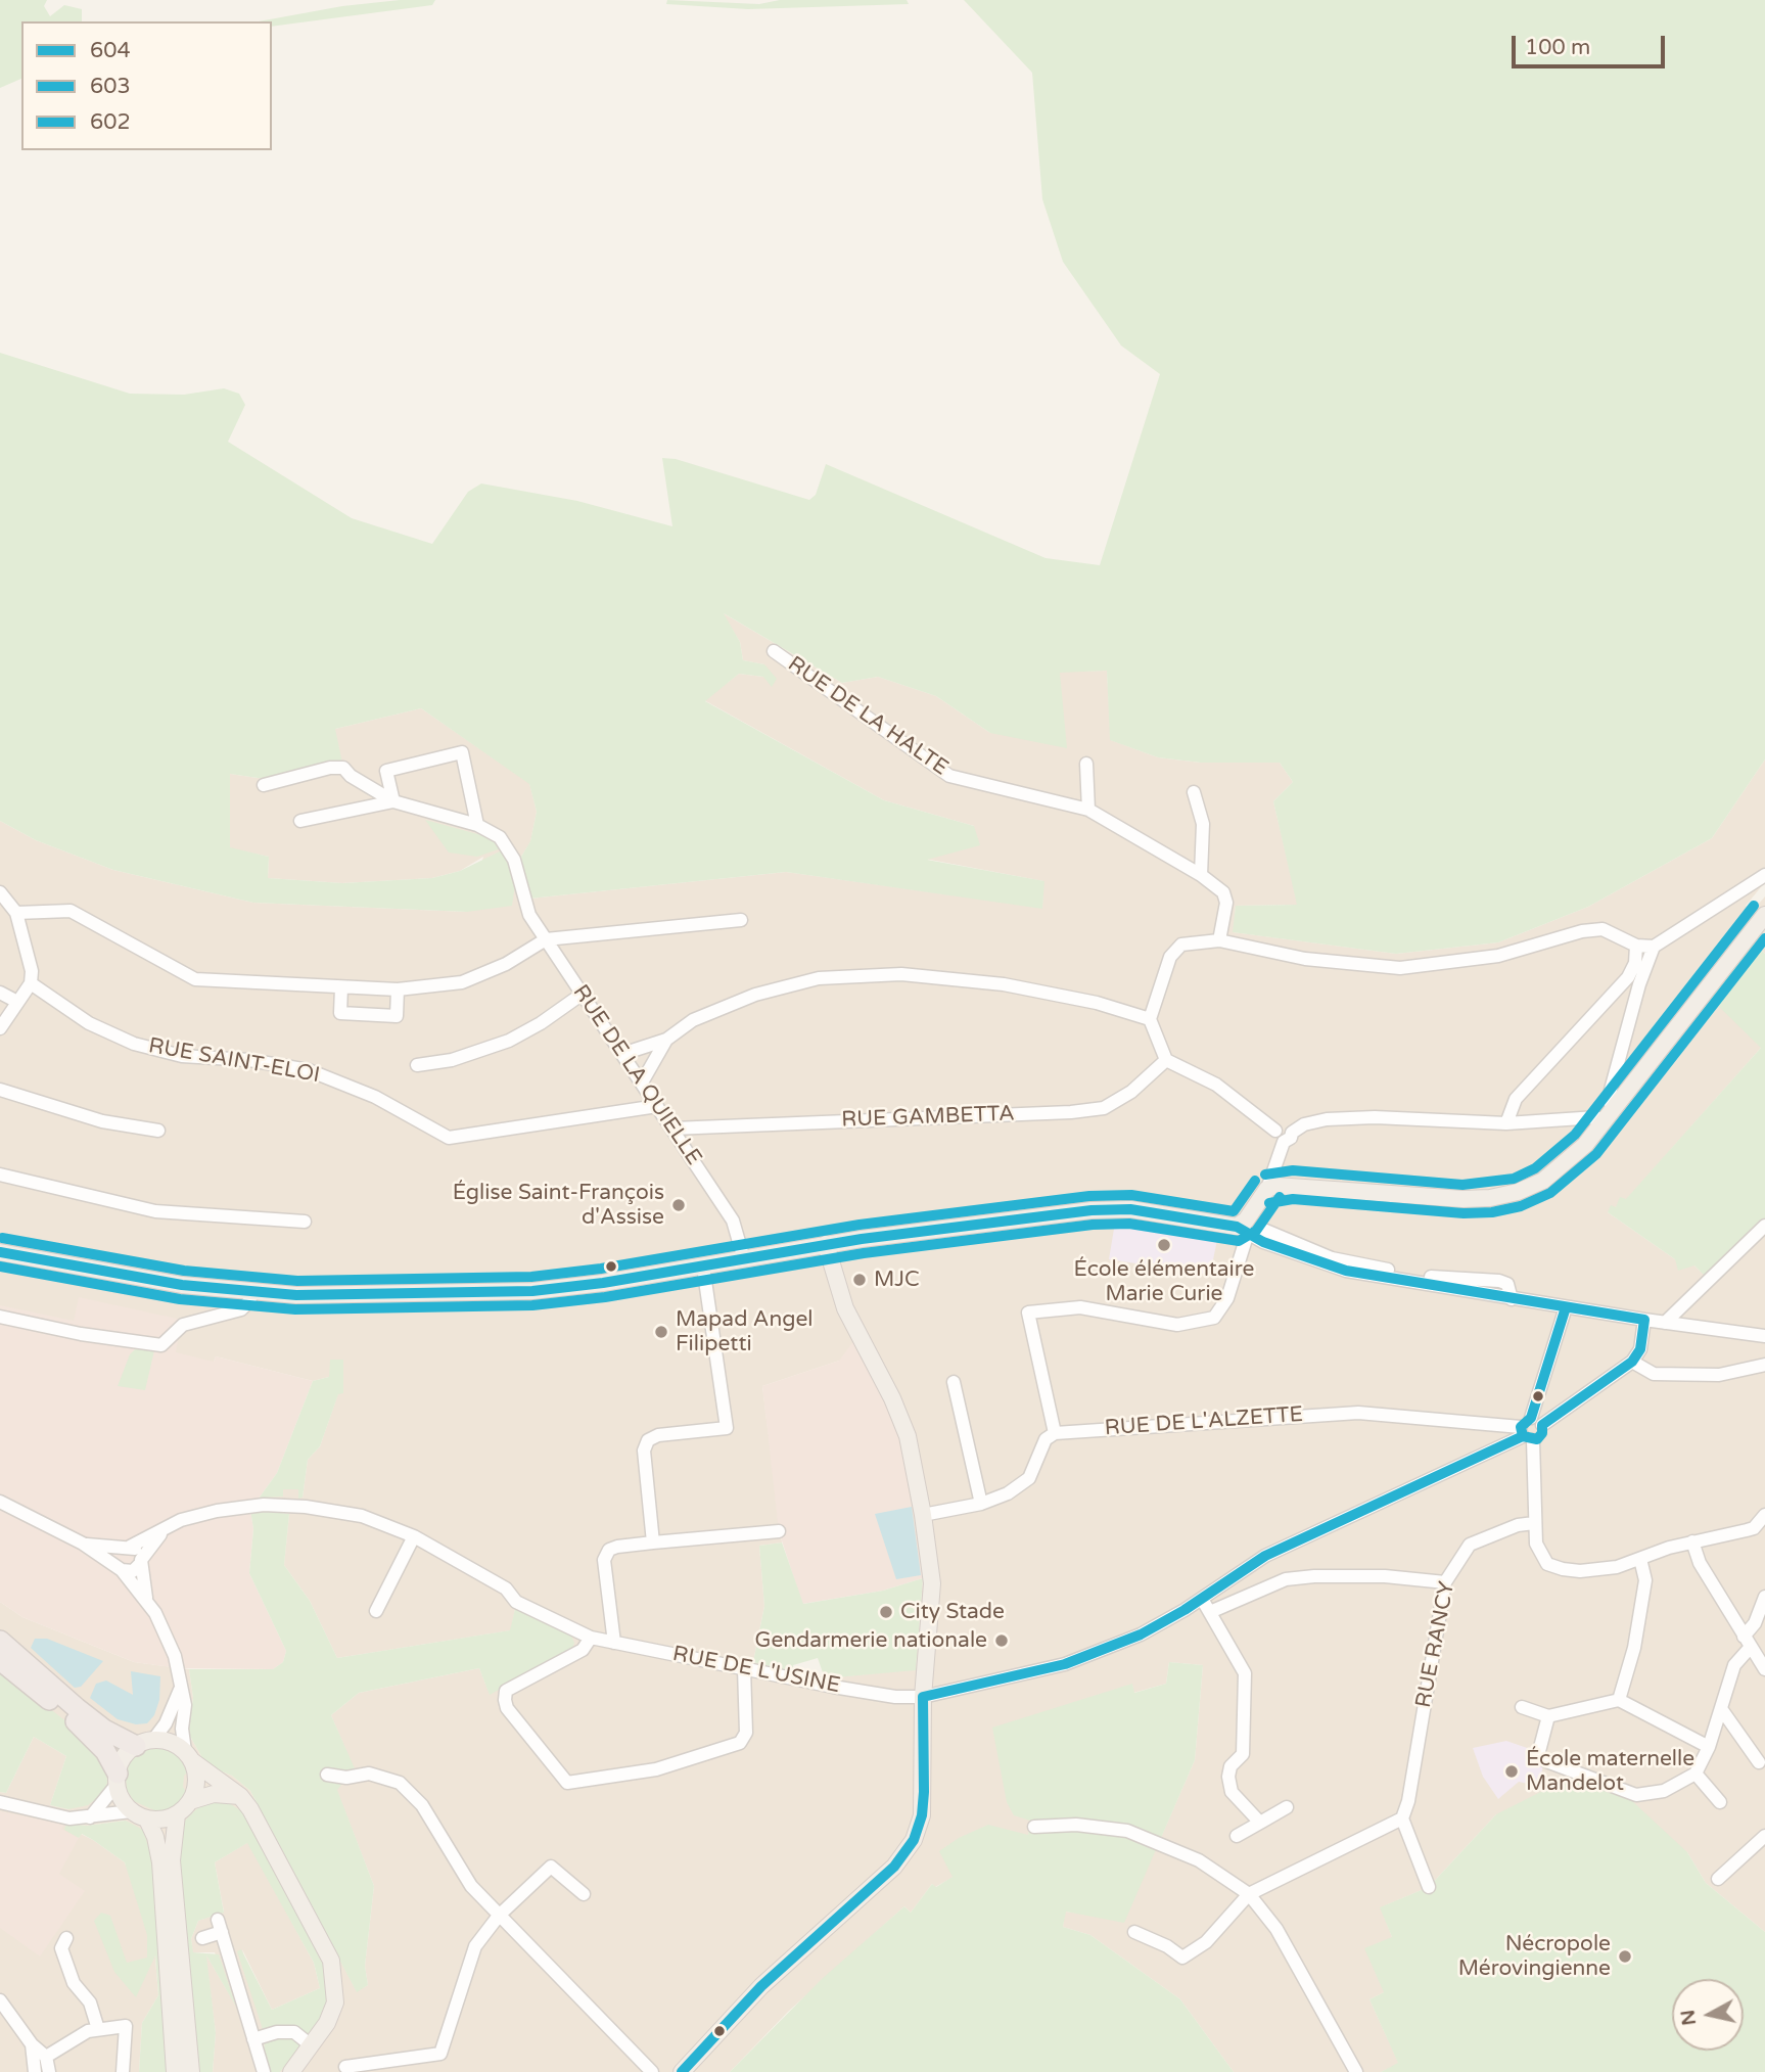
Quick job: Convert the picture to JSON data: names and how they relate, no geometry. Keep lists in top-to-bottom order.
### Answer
{
  "streets": {
    "street": [
      "RUE DE LA HALTE",
      "RUE SAINT-ELOI",
      "RUE DE LA QUIELLE",
      "RUE GAMBETTA",
      "RUE DE L'ALZETTE",
      "RUE RANCY",
      "RUE DE L'USINE"
    ]
  },
  "crossings": [
    ["RUE SAINT-ELOI", "RUE DE LA QUIELLE"],
    ["RUE DE LA QUIELLE", "RUE GAMBETTA"],
    ["RUE DE L'ALZETTE", "RUE DE L'USINE"]
  ],
  "places": [
    "Église Saint-François d'Assise",
    "École élémentaire Marie Curie",
    "MJC",
    "Mapad Angel Filipetti",
    "City Stade",
    "Gendarmerie nationale",
    "École maternelle Mandelot",
    "Nécropole Mérovingienne"
  ],
  "lines": ["transit line 602", "transit line 603", "transit line 604"],
  "legend": ["604", "603", "602"],
  "scale_bar": "100 m",
  "north": "left"
}
